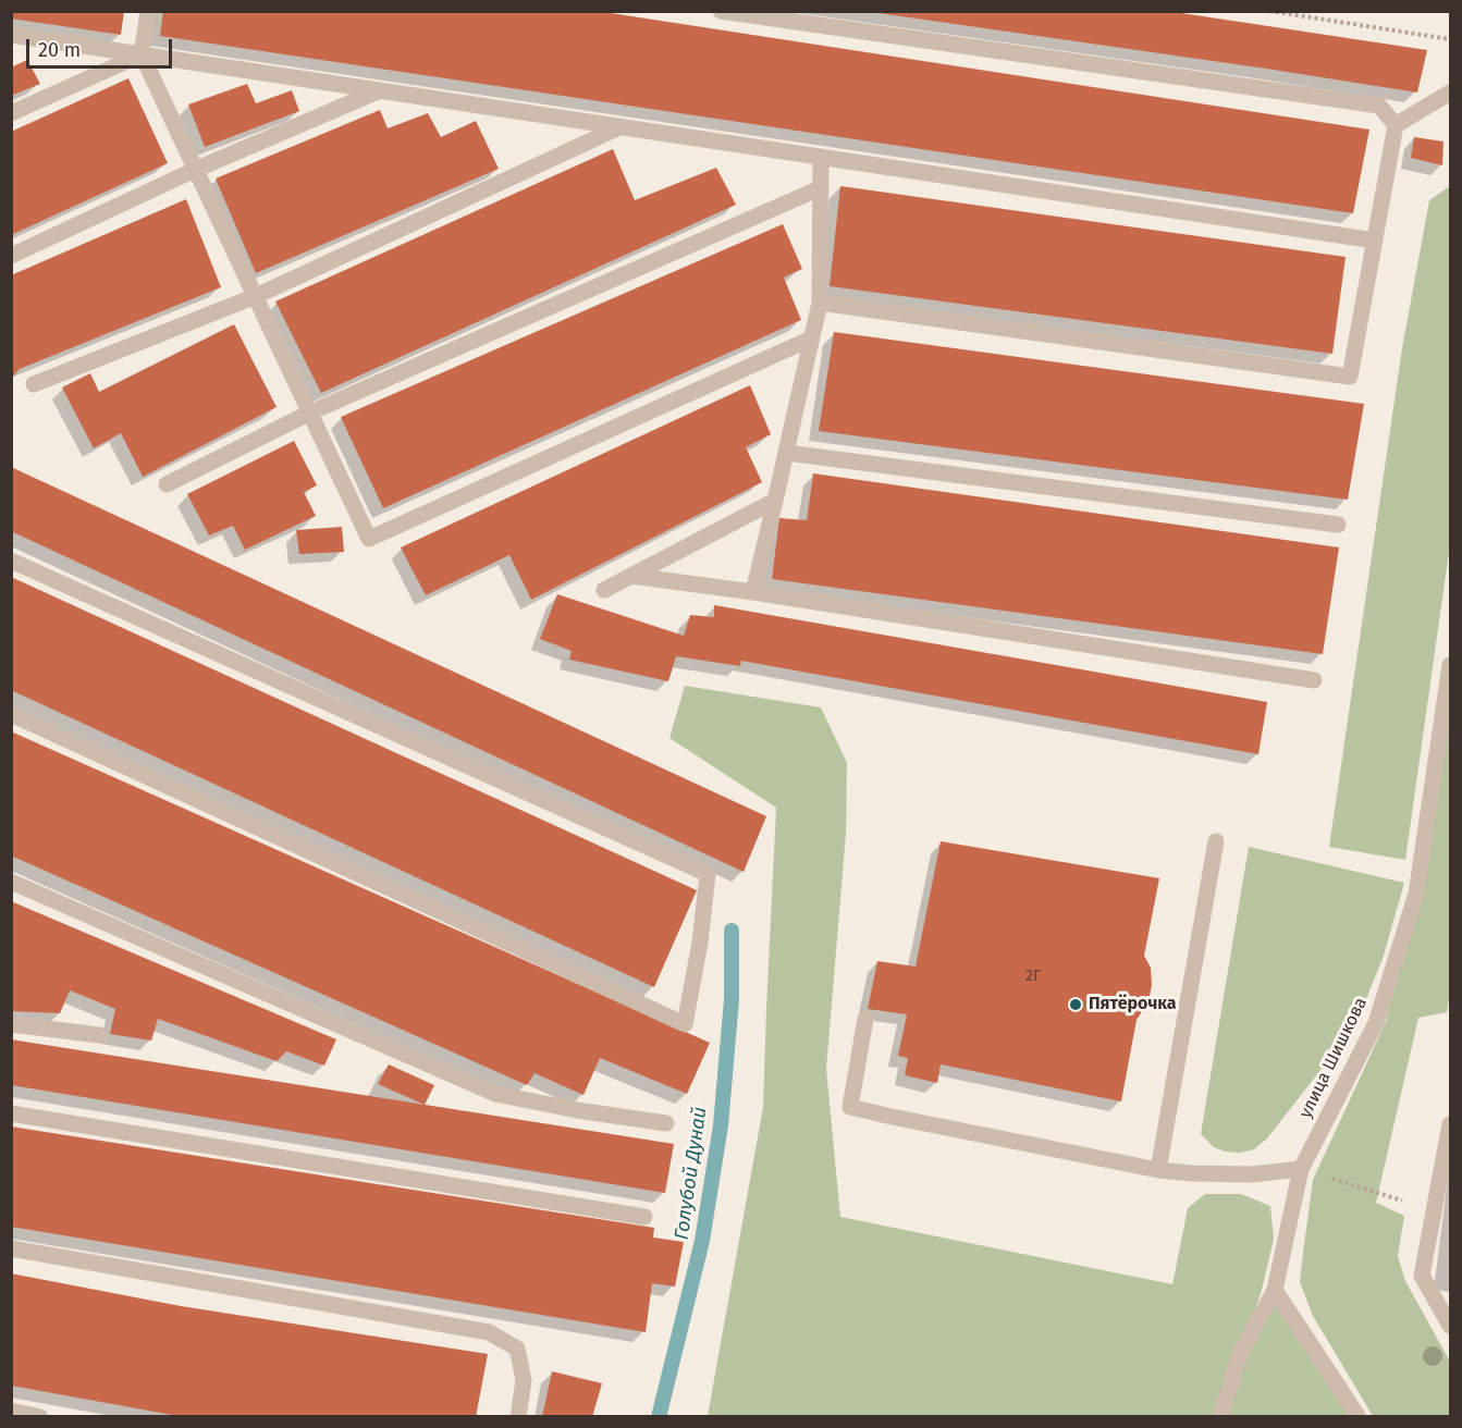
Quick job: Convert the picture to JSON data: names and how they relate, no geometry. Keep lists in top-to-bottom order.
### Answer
{
  "streets": {
    "street": ["улица Шишкова"]
  },
  "water": ["Голубой Дунай"],
  "places": ["Пятёрочка"],
  "house_numbers": ["2Г"],
  "scale_bar": "20 m"
}
